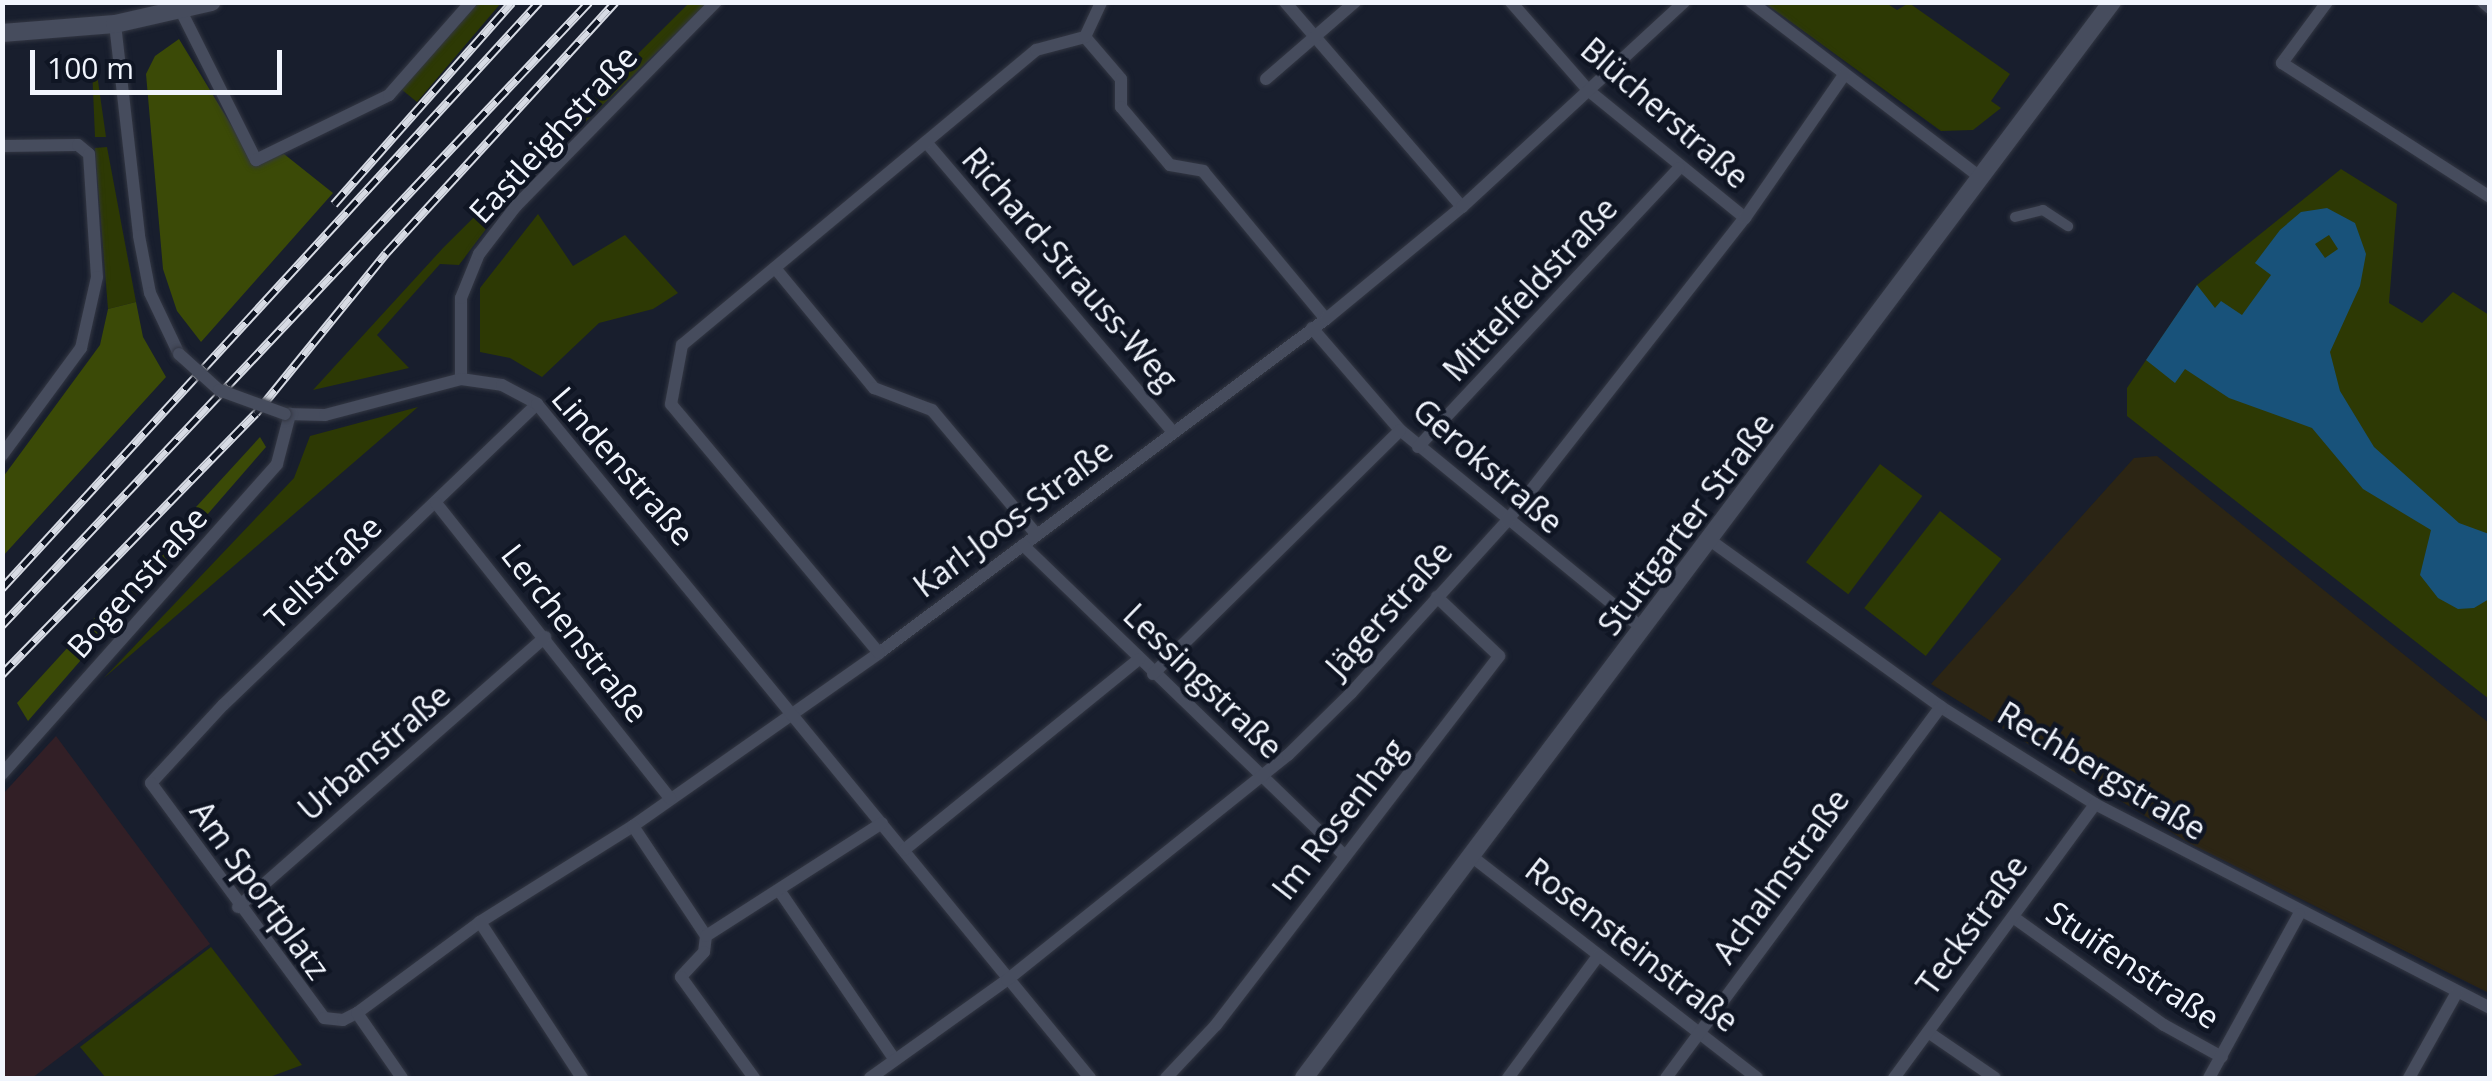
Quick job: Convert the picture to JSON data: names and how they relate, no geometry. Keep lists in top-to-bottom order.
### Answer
{
  "streets": {
    "main road": ["Stuttgarter Straße"],
    "street": [
      "Blücherstraße",
      "Eastleighstraße",
      "Richard-Strauss-Weg",
      "Mittelfeldstraße",
      "Lindenstraße",
      "Gerokstraße",
      "Karl-Joos-Straße",
      "Tellstraße",
      "Bogenstraße",
      "Jägerstraße",
      "Lerchenstraße",
      "Lessingstraße",
      "Urbanstraße",
      "Rechbergstraße",
      "Im Rosenhag",
      "Achalmstraße",
      "Am Sportplatz",
      "Teckstraße",
      "Rosensteinstraße",
      "Stuifenstraße"
    ]
  },
  "crossings": [
    ["Blücherstraße", "Mittelfeldstraße"],
    ["Blücherstraße", "Karl-Joos-Straße"],
    ["Blücherstraße", "Jägerstraße"],
    ["Eastleighstraße", "Lindenstraße"],
    ["Richard-Strauss-Weg", "Karl-Joos-Straße"],
    ["Mittelfeldstraße", "Gerokstraße"],
    ["Lindenstraße", "Karl-Joos-Straße"],
    ["Lindenstraße", "Tellstraße"],
    ["Lindenstraße", "Bogenstraße"],
    ["Lindenstraße", "Jägerstraße"],
    ["Gerokstraße", "Karl-Joos-Straße"],
    ["Gerokstraße", "Stuttgarter Straße"],
    ["Gerokstraße", "Jägerstraße"],
    ["Karl-Joos-Straße", "Lerchenstraße"],
    ["Karl-Joos-Straße", "Lessingstraße"],
    ["Karl-Joos-Straße", "Am Sportplatz"],
    ["Stuttgarter Straße", "Rechbergstraße"],
    ["Stuttgarter Straße", "Rosensteinstraße"],
    ["Tellstraße", "Lerchenstraße"],
    ["Tellstraße", "Am Sportplatz"],
    ["Jägerstraße", "Lessingstraße"],
    ["Jägerstraße", "Im Rosenhag"],
    ["Lerchenstraße", "Urbanstraße"],
    ["Lessingstraße", "Im Rosenhag"],
    ["Urbanstraße", "Am Sportplatz"],
    ["Rechbergstraße", "Achalmstraße"],
    ["Rechbergstraße", "Teckstraße"],
    ["Achalmstraße", "Rosensteinstraße"],
    ["Teckstraße", "Stuifenstraße"]
  ],
  "scale_bar": "100 m"
}
